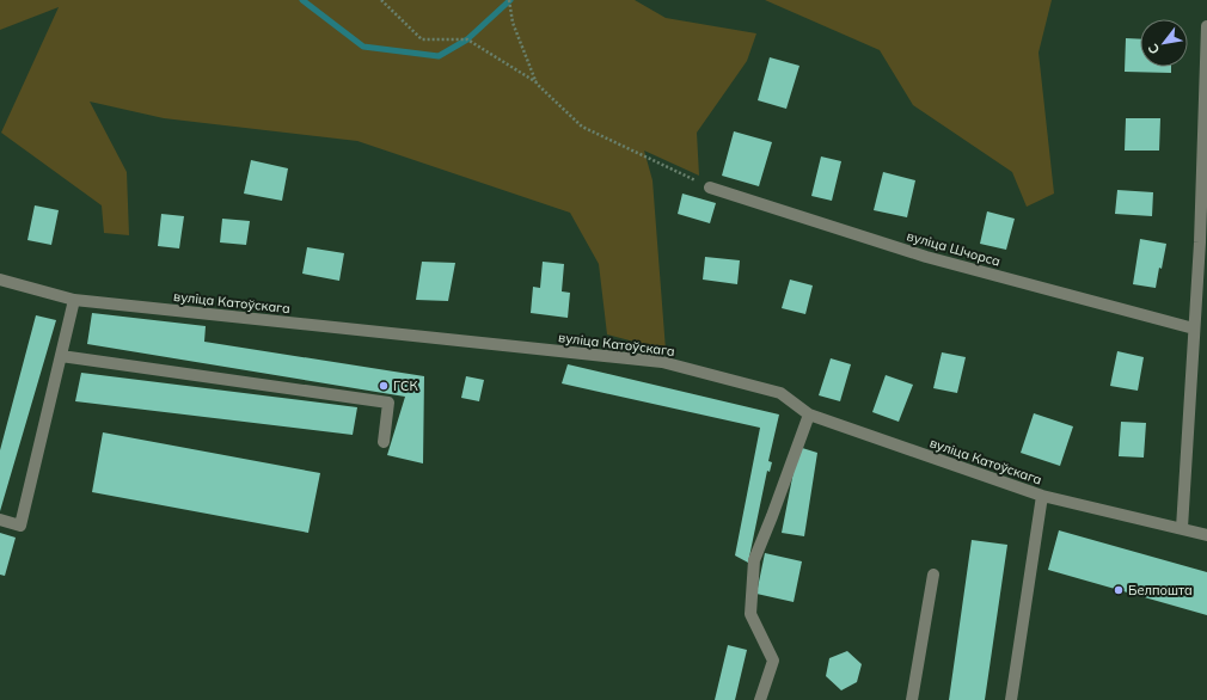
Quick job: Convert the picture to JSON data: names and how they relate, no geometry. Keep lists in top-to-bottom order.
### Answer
{
  "streets": {
    "street": ["вуліца Шчорса", "вуліца Катоўскага"]
  },
  "places": ["ГСК", "Белпошта"],
  "north": "bottom left"
}
